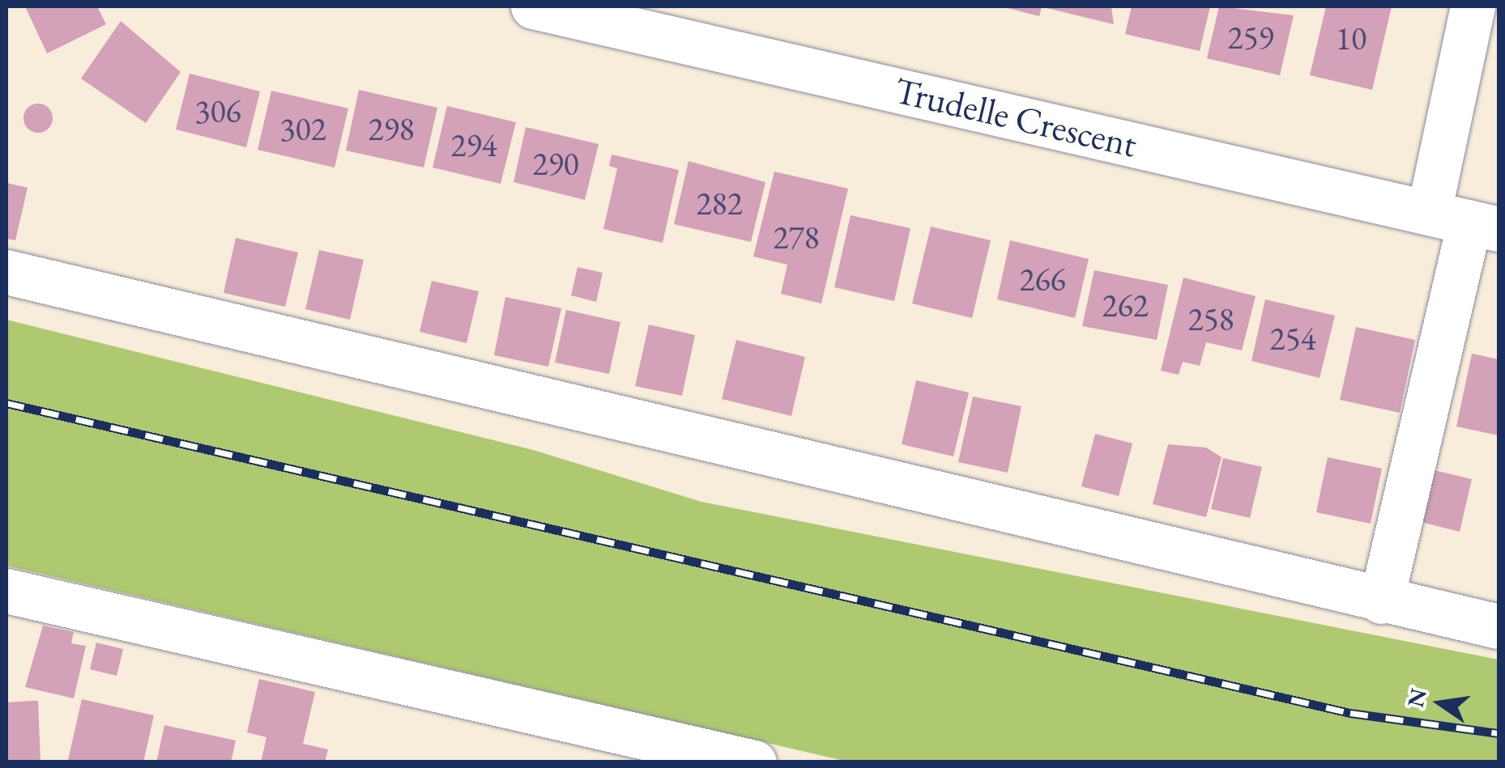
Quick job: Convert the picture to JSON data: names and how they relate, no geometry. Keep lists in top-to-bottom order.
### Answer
{
  "streets": {
    "street": ["Trudelle Crescent"]
  },
  "house_numbers": [
    "259",
    "10",
    "306",
    "302",
    "298",
    "294",
    "290",
    "282",
    "278",
    "266",
    "262",
    "258",
    "254"
  ],
  "north": "left"
}
